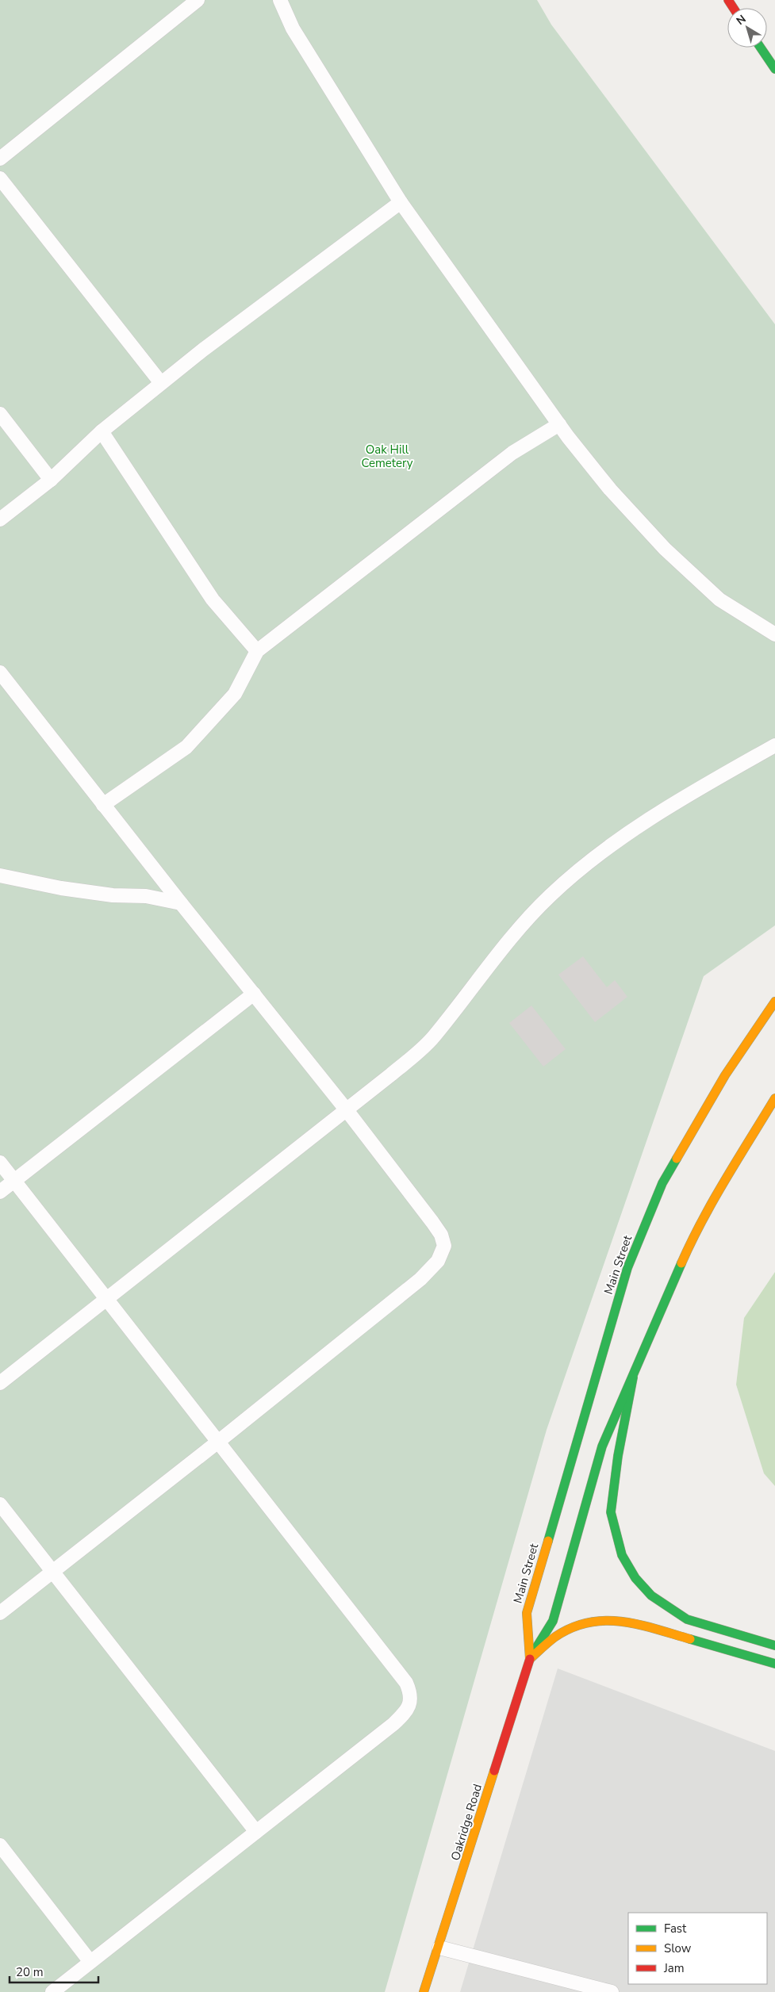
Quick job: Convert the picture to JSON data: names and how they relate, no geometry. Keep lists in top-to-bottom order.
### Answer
{
  "streets": {
    "main road": ["Main Street", "Oakridge Road"]
  },
  "crossings": [
    ["Main Street", "Oakridge Road"]
  ],
  "parks": ["Oak Hill Cemetery"],
  "legend": ["Fast", "Slow", "Jam"],
  "scale_bar": "20 m",
  "north": "top left"
}
